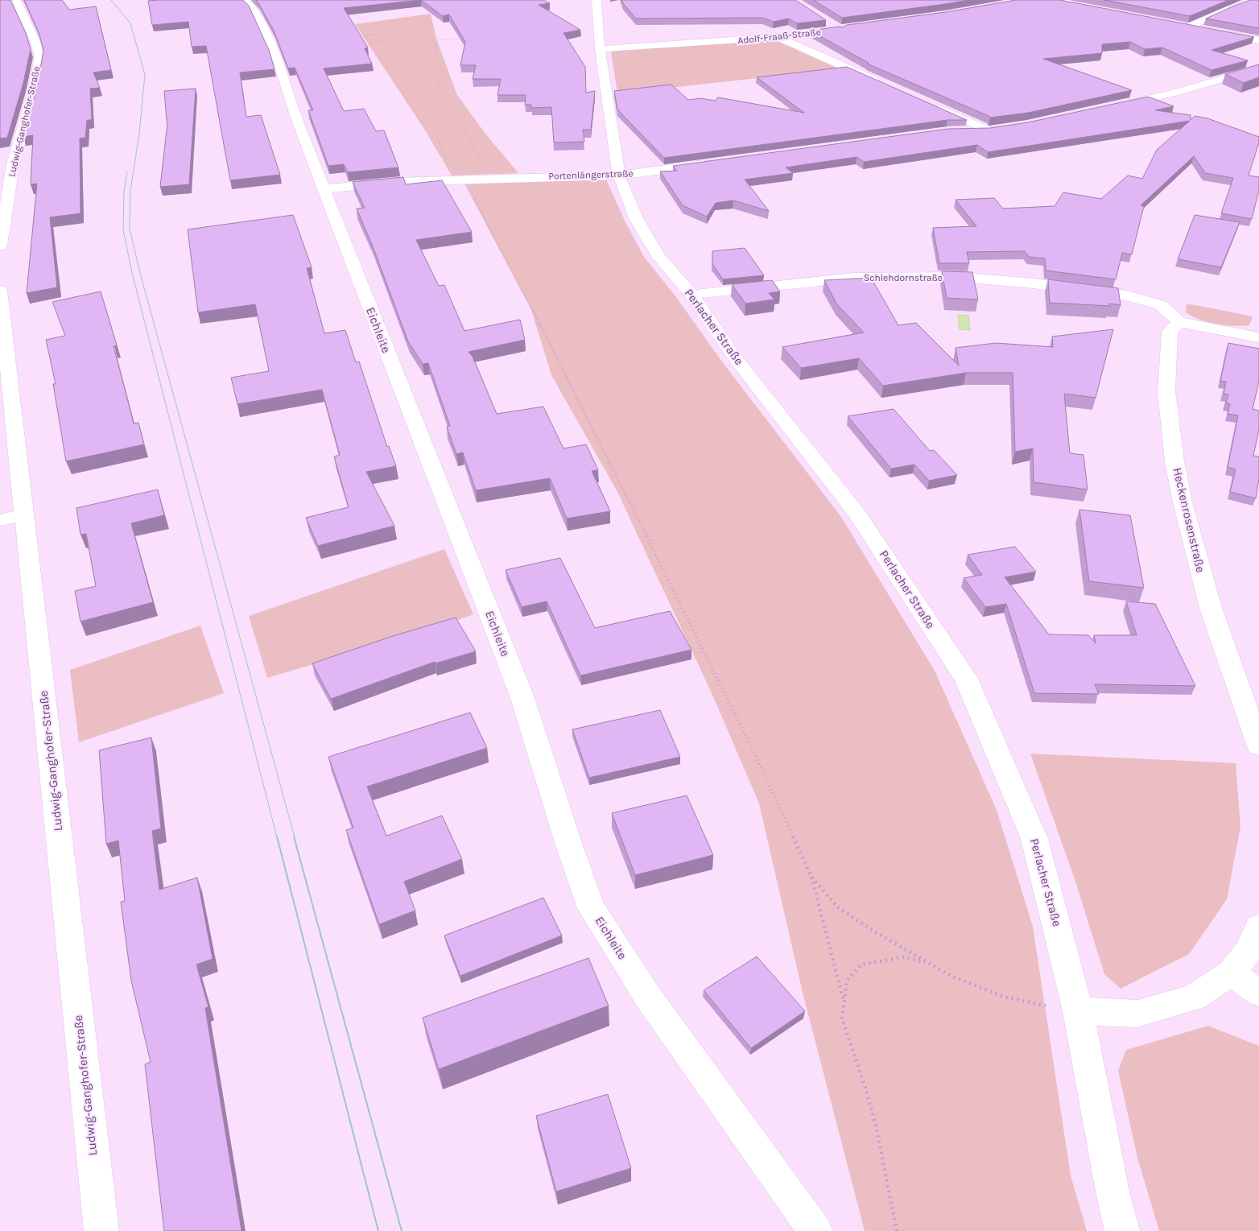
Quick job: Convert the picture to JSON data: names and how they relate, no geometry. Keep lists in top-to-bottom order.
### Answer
{
  "streets": {
    "street": [
      "Adolf-Fraaß-Straße",
      "Ludwig-Ganghofer-Straße",
      "Portenlängerstraße",
      "Schlehdornstraße",
      "Perlacher Straße",
      "Eichleite",
      "Heckenrosenstraße"
    ]
  },
  "crossings": [
    ["Adolf-Fraaß-Straße", "Perlacher Straße"],
    ["Portenlängerstraße", "Perlacher Straße"],
    ["Portenlängerstraße", "Eichleite"],
    ["Schlehdornstraße", "Perlacher Straße"],
    ["Schlehdornstraße", "Heckenrosenstraße"]
  ]
}
